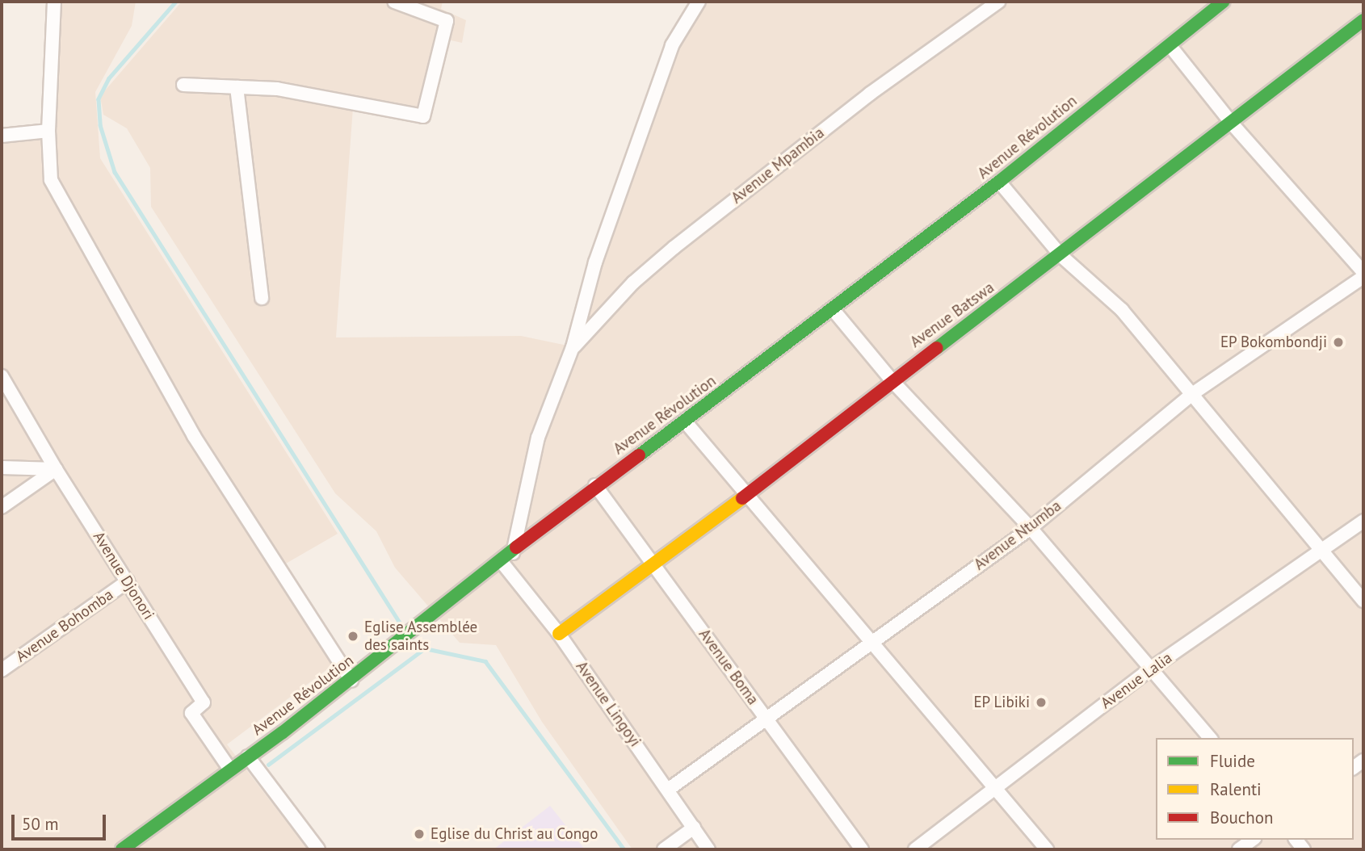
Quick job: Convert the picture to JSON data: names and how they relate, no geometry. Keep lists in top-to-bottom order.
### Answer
{
  "streets": {
    "street": [
      "Avenue Révolution",
      "Avenue Mpambia",
      "Avenue Batswa",
      "Avenue Ntumba",
      "Avenue Djonori",
      "Avenue Bohomba",
      "Avenue Boma",
      "Avenue Lalia",
      "Avenue Lingoyi"
    ]
  },
  "crossings": [
    ["Avenue Révolution", "Avenue Djonori"],
    ["Avenue Révolution", "Avenue Boma"],
    ["Avenue Révolution", "Avenue Lingoyi"],
    ["Avenue Batswa", "Avenue Boma"],
    ["Avenue Batswa", "Avenue Lingoyi"],
    ["Avenue Ntumba", "Avenue Boma"],
    ["Avenue Ntumba", "Avenue Lingoyi"],
    ["Avenue Djonori", "Avenue Bohomba"]
  ],
  "places": [
    "EP Bokombondji",
    "Eglise Assemblée des saints",
    "EP Libiki",
    "Eglise du Christ au Congo"
  ],
  "legend": ["Fluide", "Ralenti", "Bouchon"],
  "scale_bar": "50 m"
}
